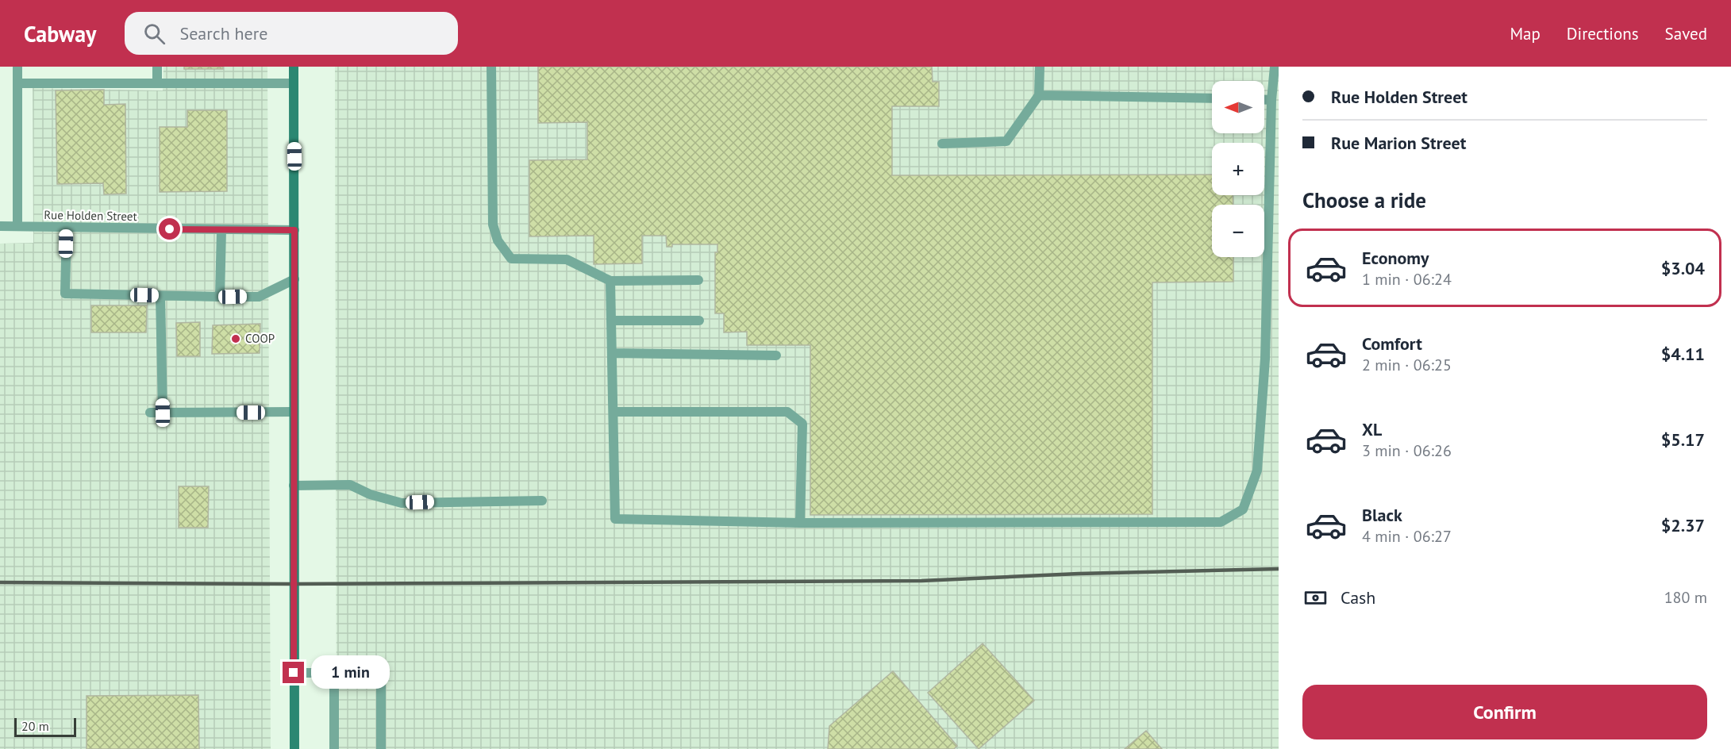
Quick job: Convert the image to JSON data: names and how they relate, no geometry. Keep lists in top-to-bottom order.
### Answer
{
  "streets": {
    "street": ["Rue Holden Street"]
  },
  "places": ["COOP"],
  "scale_bar": "20 m",
  "north": "left",
  "page": {
    "header": "Cabway",
    "search": "Search here",
    "nav": ["Map", "Directions", "Saved"],
    "banner": ["Rue Holden Street", "Rue Marion Street"],
    "map_buttons": ["+", "−"],
    "heading": "Choose a ride",
    "list": [
      {
        "name": "Economy",
        "note": "1 min · 06:24",
        "value": "$3.04"
      },
      {
        "name": "Comfort",
        "note": "2 min · 06:25",
        "value": "$4.11"
      },
      {
        "name": "XL",
        "note": "3 min · 06:26",
        "value": "$5.17"
      },
      {
        "name": "Black",
        "note": "4 min · 06:27",
        "value": "$2.37"
      }
    ],
    "pay": ["Cash", "180 m"],
    "bubble": "1 min",
    "buttons": "Confirm",
    "scale": "20 m"
  }
}
